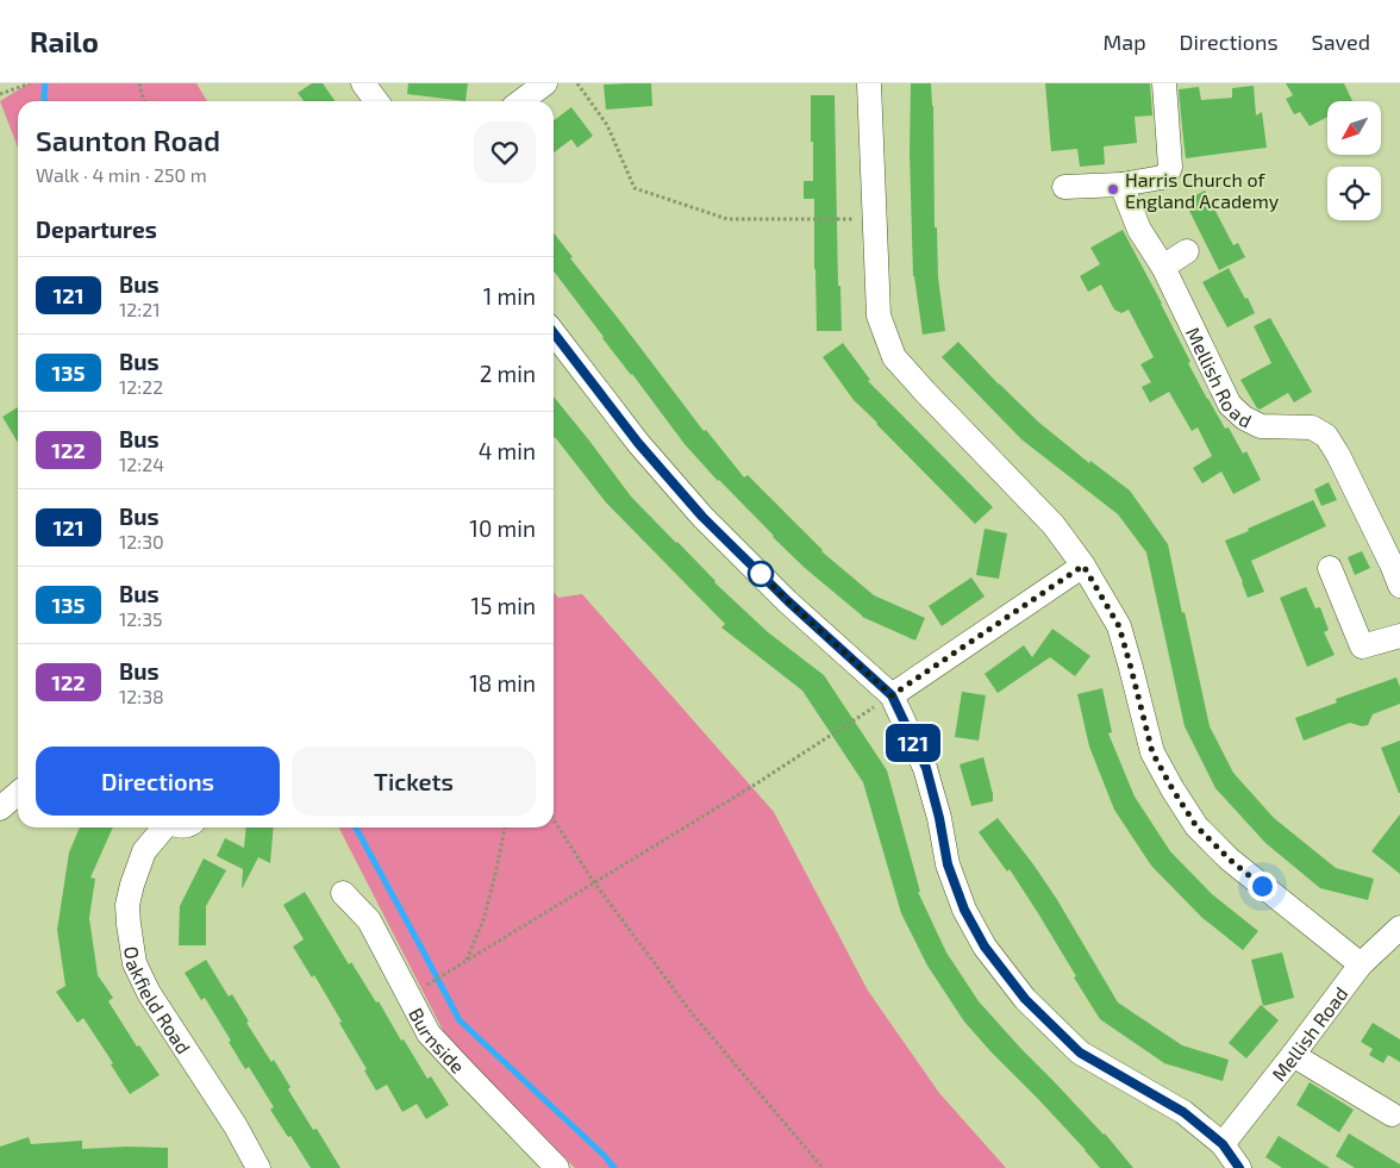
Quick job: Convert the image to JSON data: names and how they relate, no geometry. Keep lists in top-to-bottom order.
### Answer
{
  "streets": {
    "street": ["Mellish Road", "Oakfield Road", "Burnside"]
  },
  "places": ["Harris Church of England Academy"],
  "lines": ["bus line 121"],
  "north": "bottom left",
  "page": {
    "header": "Railo",
    "nav": ["Map", "Directions", "Saved"],
    "on_map": "121",
    "heading": [
      ["Saunton Road", "Walk · 4 min · 250 m"],
      "Departures"
    ],
    "list": [
      {
        "mark": "121",
        "name": "Bus",
        "note": "12:21",
        "value": "1 min"
      },
      {
        "mark": "135",
        "name": "Bus",
        "note": "12:22",
        "value": "2 min"
      },
      {
        "mark": "122",
        "name": "Bus",
        "note": "12:24",
        "value": "4 min"
      },
      {
        "mark": "121",
        "name": "Bus",
        "note": "12:30",
        "value": "10 min"
      },
      {
        "mark": "135",
        "name": "Bus",
        "note": "12:35",
        "value": "15 min"
      },
      {
        "mark": "122",
        "name": "Bus",
        "note": "12:38",
        "value": "18 min"
      }
    ],
    "buttons": ["Directions", "Tickets"]
  }
}
